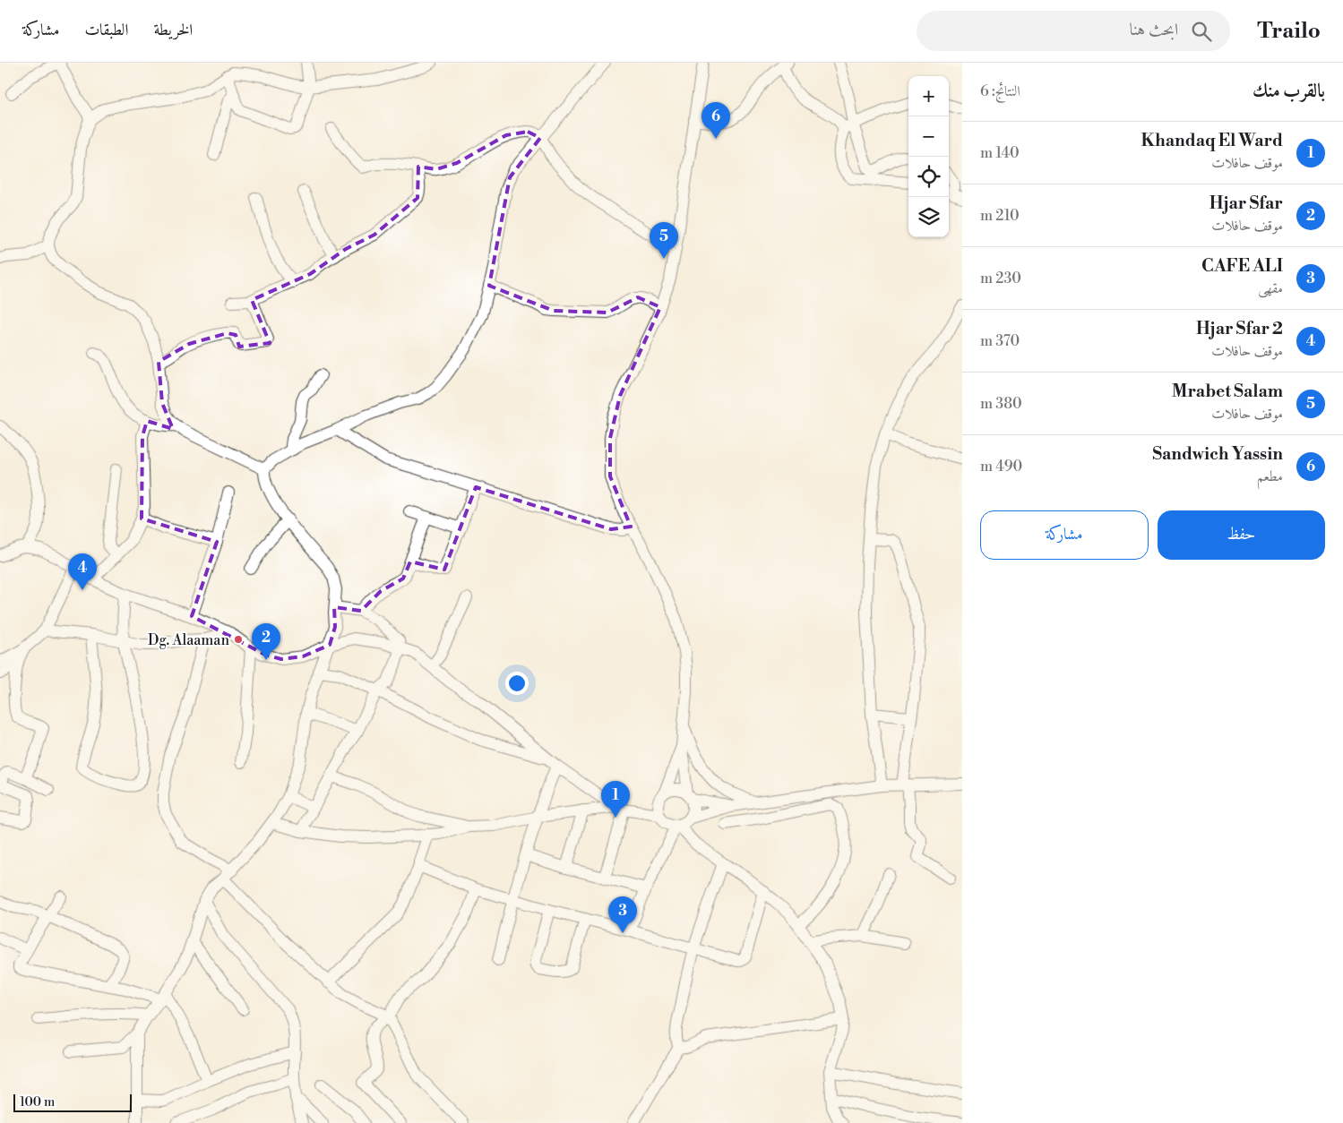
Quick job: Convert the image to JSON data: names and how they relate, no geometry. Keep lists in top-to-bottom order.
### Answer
{
  "places": ["Dg. Alaaman"],
  "scale_bar": "100 m",
  "page": {
    "header": "Trailo",
    "search": "ابحث هنا",
    "nav": ["الخريطة", "الطبقات", "مشاركة"],
    "heading": ["بالقرب منك", "النتائج: 6"],
    "map_buttons": ["+", "−"],
    "pins": [
      "6",
      "5",
      "4",
      "2",
      "1",
      "3"
    ],
    "list": [
      {
        "mark": "1",
        "name": "Khandaq El Ward",
        "note": "موقف حافلات",
        "value": "140 m"
      },
      {
        "mark": "2",
        "name": "Hjar Sfar",
        "note": "موقف حافلات",
        "value": "210 m"
      },
      {
        "mark": "3",
        "name": "CAFE ALI",
        "note": "مقهى",
        "value": "230 m"
      },
      {
        "mark": "4",
        "name": "Hjar Sfar 2",
        "note": "موقف حافلات",
        "value": "370 m"
      },
      {
        "mark": "5",
        "name": "Mrabet Salam",
        "note": "موقف حافلات",
        "value": "380 m"
      },
      {
        "mark": "6",
        "name": "Sandwich Yassin",
        "note": "مطعم",
        "value": "490 m"
      }
    ],
    "buttons": ["حفظ", "مشاركة"],
    "scale": "100 m"
  }
}
